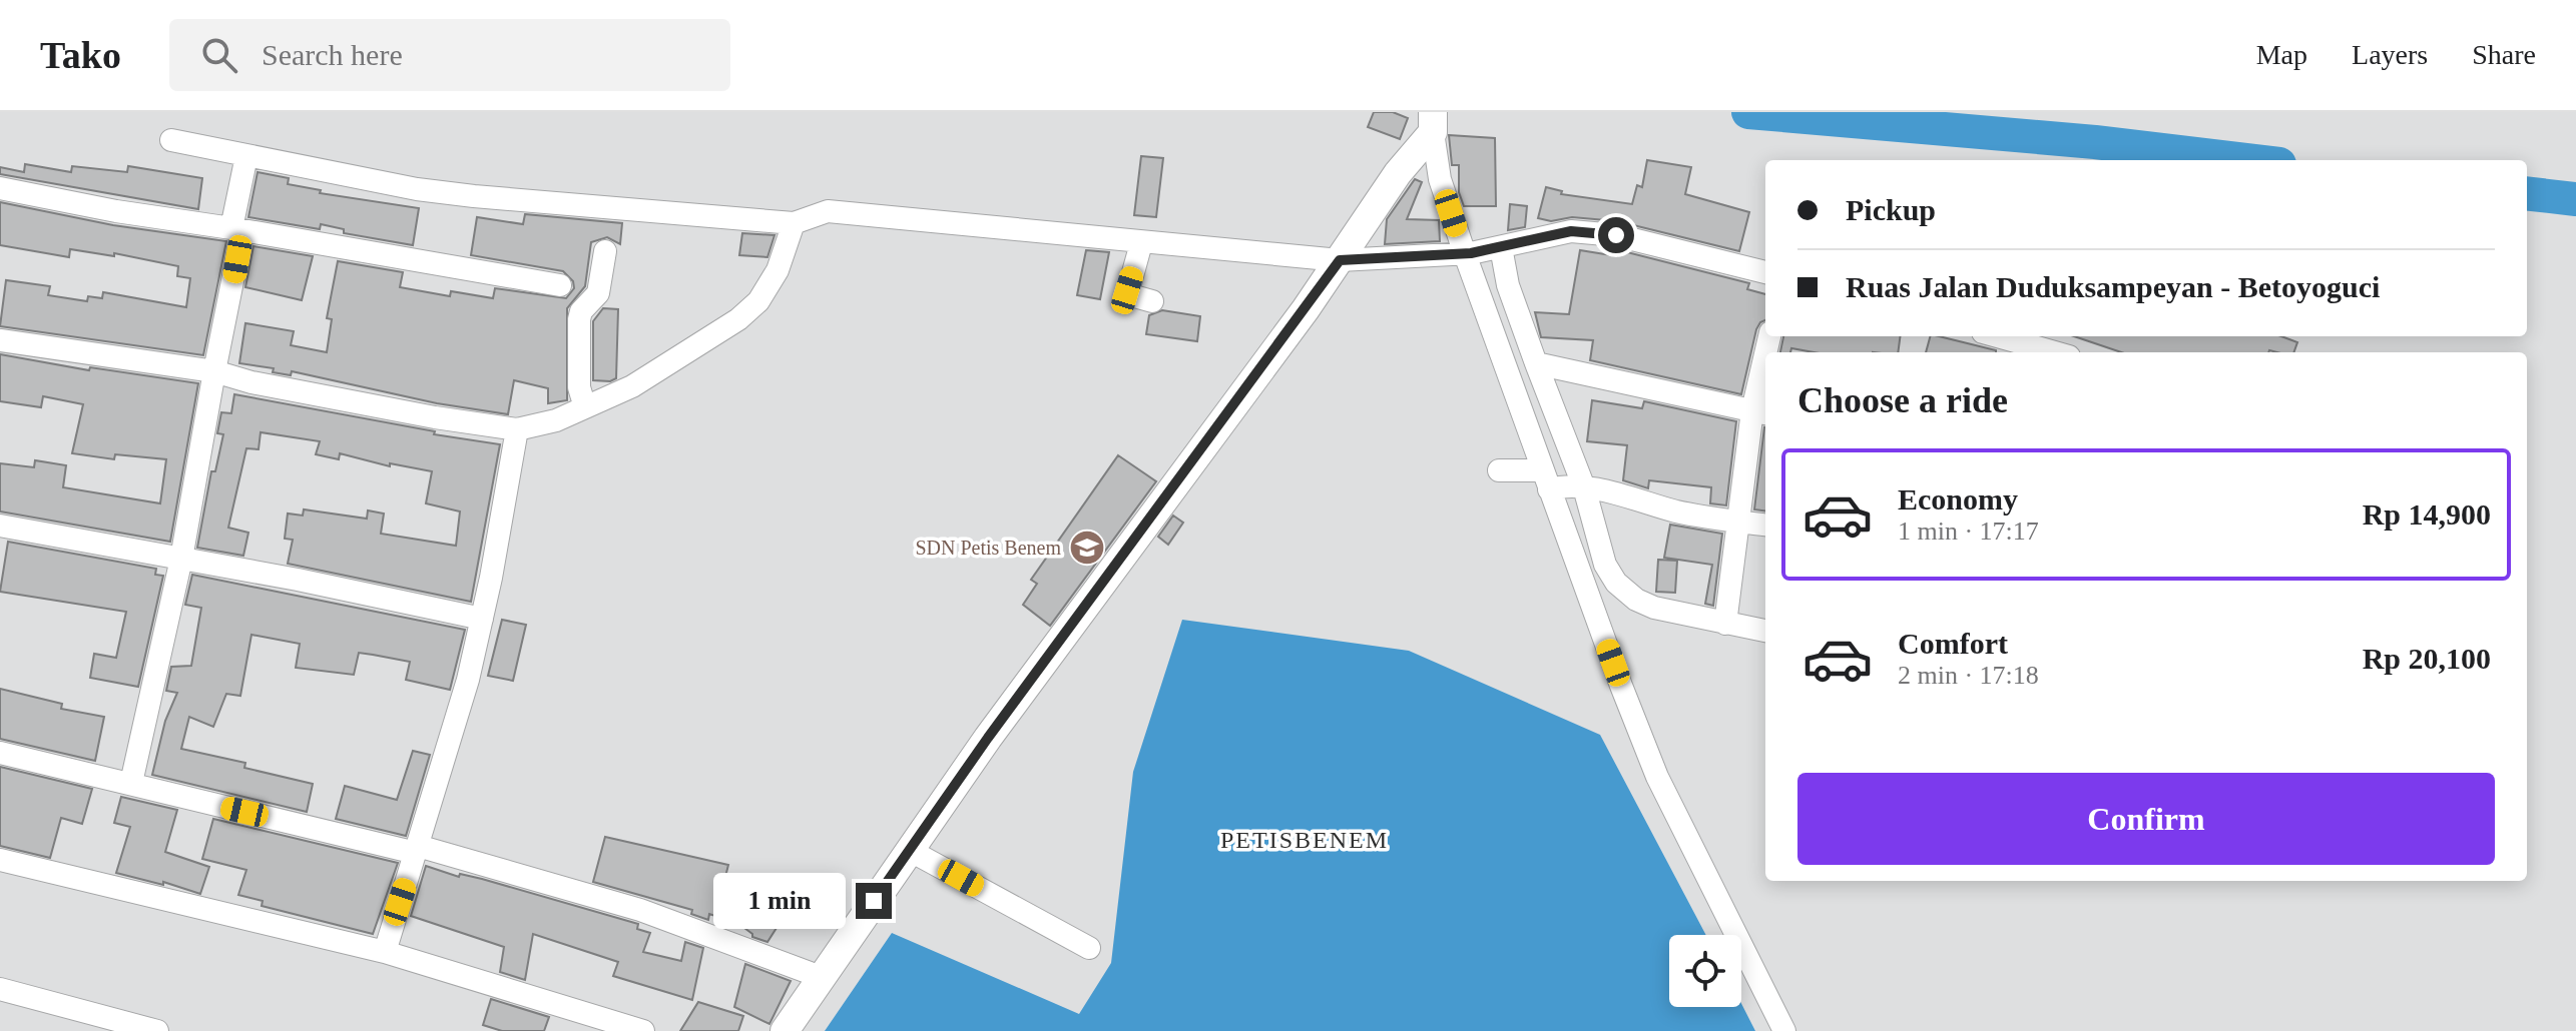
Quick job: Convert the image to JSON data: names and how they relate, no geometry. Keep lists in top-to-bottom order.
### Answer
{
  "districts": ["PETISBENEM"],
  "places": {
    "school or university": ["SDN Petis Benem"]
  },
  "page": {
    "header": "Tako",
    "search": "Search here",
    "nav": ["Map", "Layers", "Share"],
    "banner": ["Pickup", "Ruas Jalan Duduksampeyan - Betoyoguci"],
    "heading": "Choose a ride",
    "list": [
      {
        "name": "Economy",
        "note": "1 min · 17:17",
        "value": "Rp 14,900"
      },
      {
        "name": "Comfort",
        "note": "2 min · 17:18",
        "value": "Rp 20,100"
      }
    ],
    "buttons": "Confirm",
    "bubble": "1 min"
  }
}
